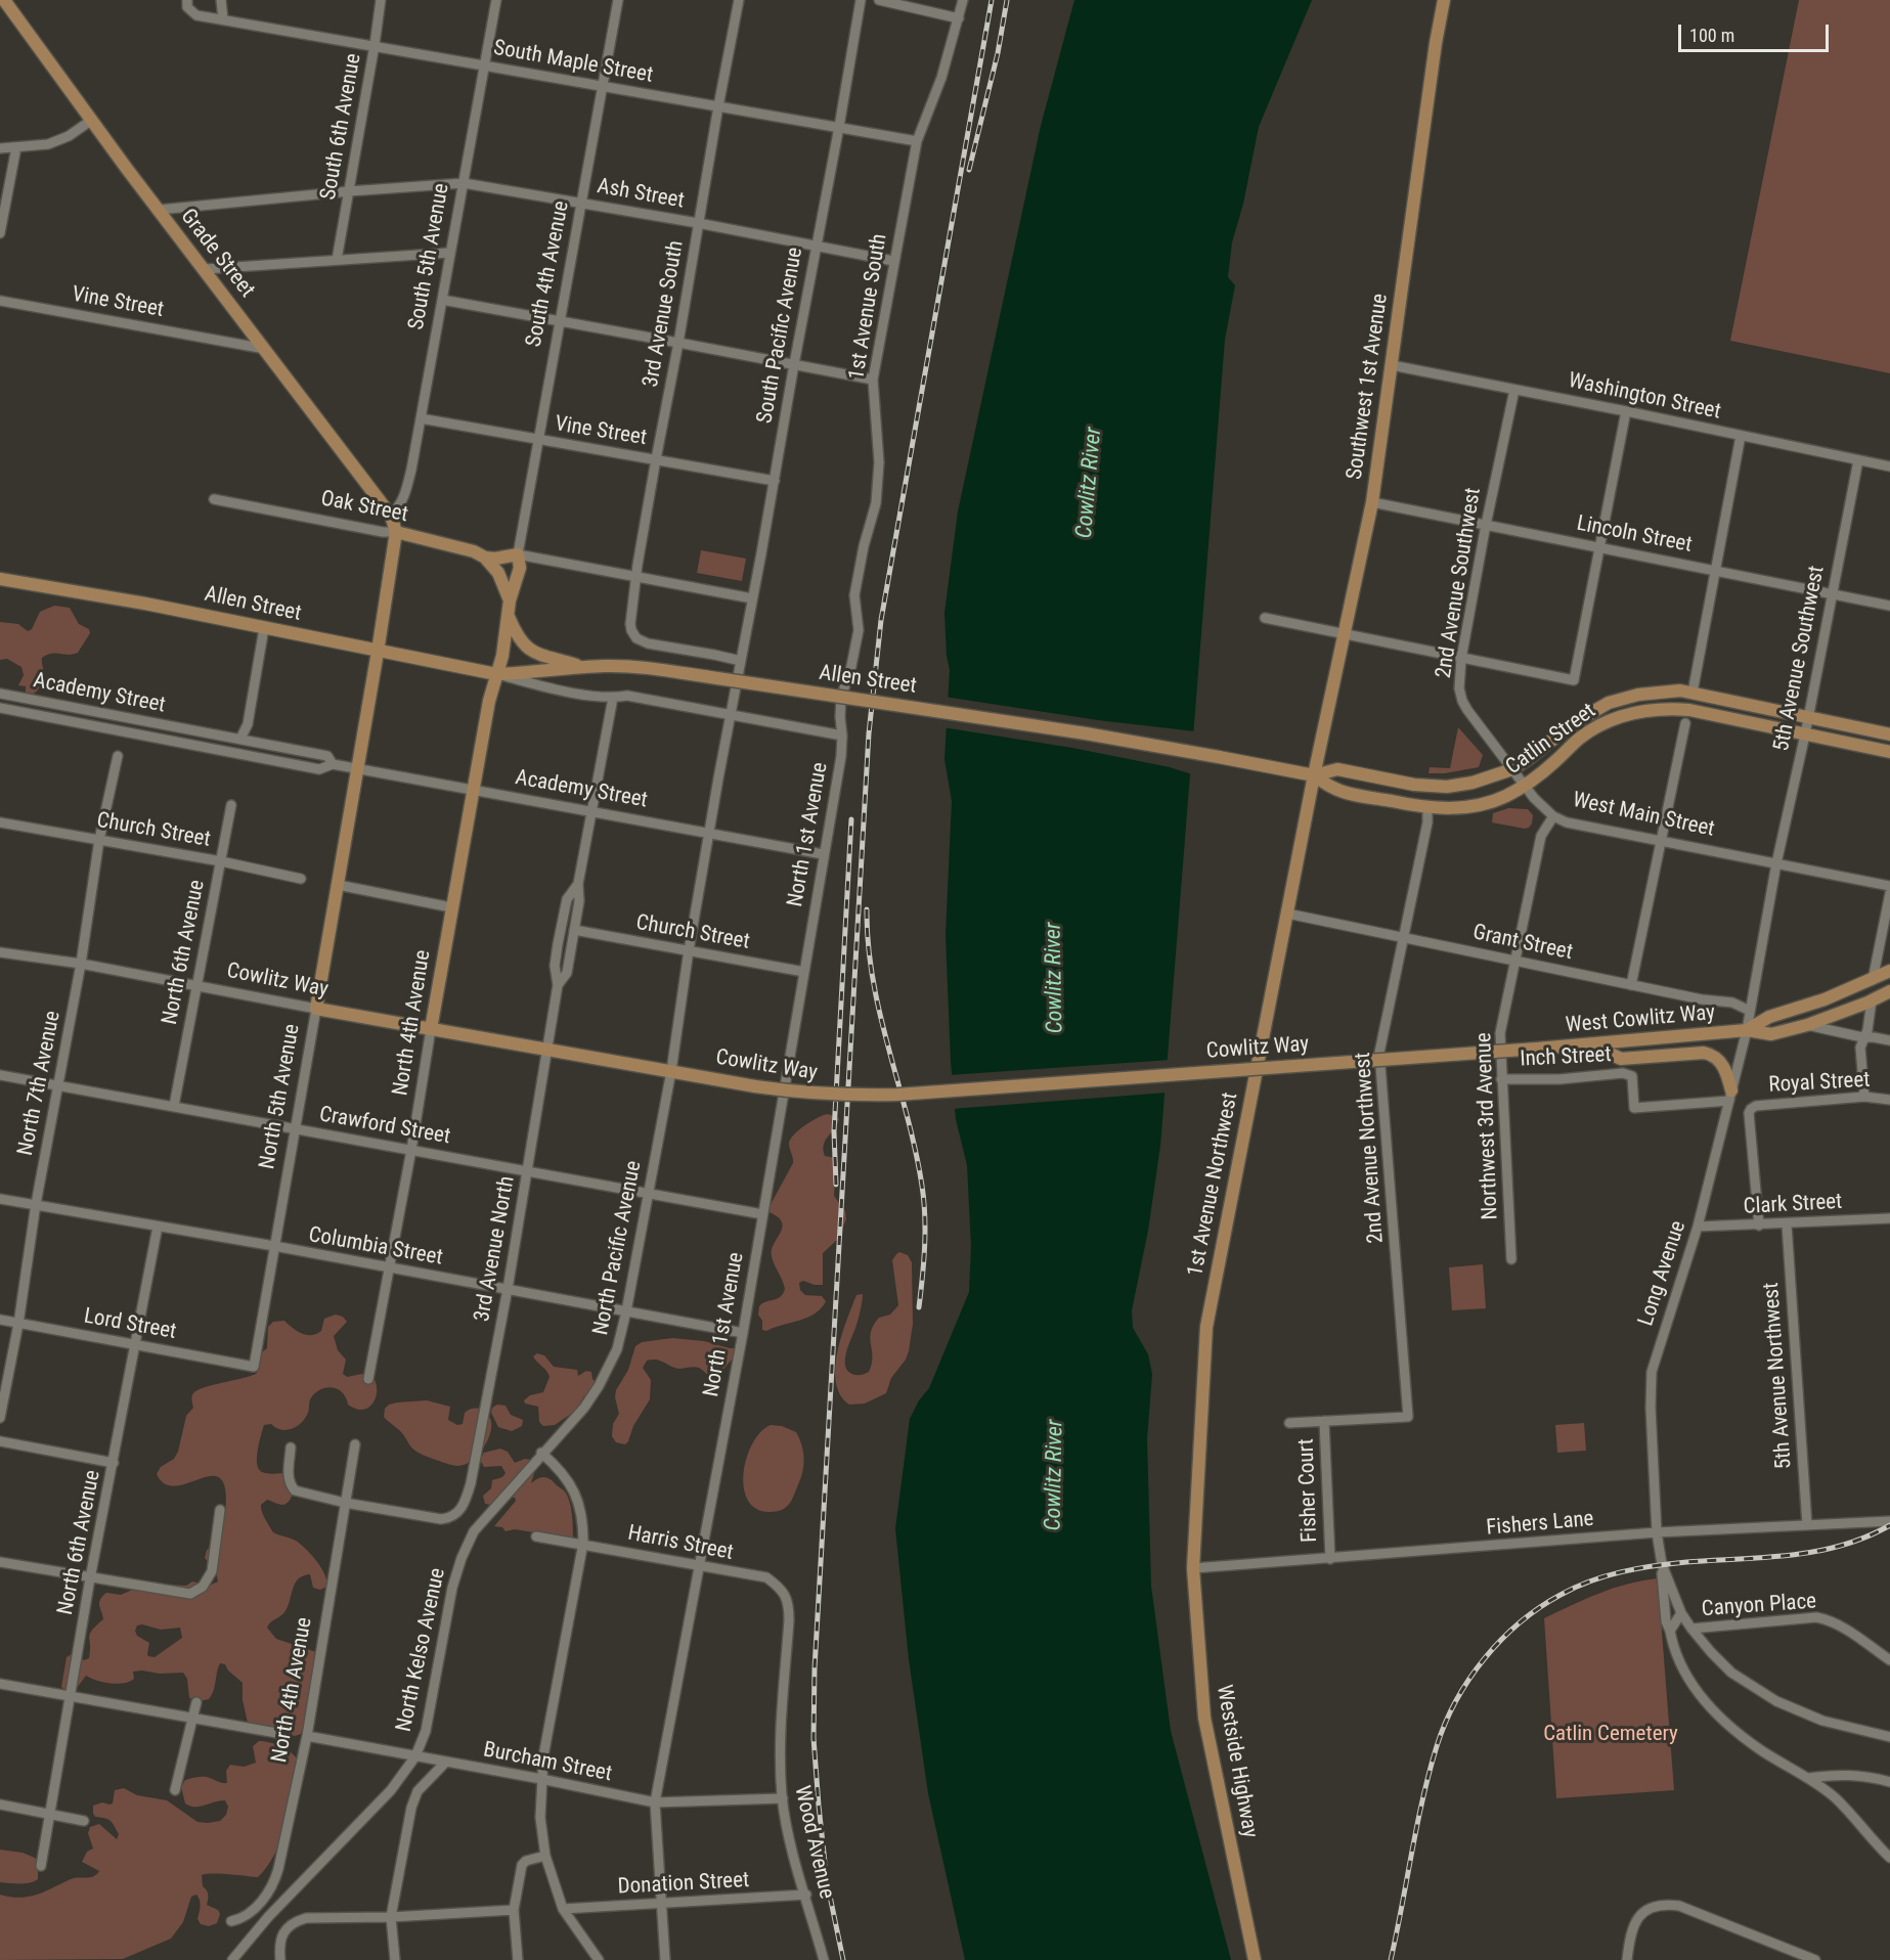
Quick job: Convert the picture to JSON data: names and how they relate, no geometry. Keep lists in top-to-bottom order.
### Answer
{
  "streets": {
    "main road": [
      "Grade Street",
      "Southwest 1st Avenue",
      "Oak Street",
      "Allen Street",
      "Catlin Street",
      "Cowlitz Way",
      "West Cowlitz Way",
      "North 4th Avenue",
      "North 5th Avenue",
      "1st Avenue Northwest",
      "Westside Highway"
    ],
    "street": [
      "South Maple Street",
      "South 6th Avenue",
      "Ash Street",
      "South 5th Avenue",
      "South 4th Avenue",
      "Vine Street",
      "1st Avenue South",
      "3rd Avenue South",
      "South Pacific Avenue",
      "Washington Street",
      "Lincoln Street",
      "2nd Avenue Southwest",
      "5th Avenue Southwest",
      "Academy Street",
      "West Main Street",
      "Church Street",
      "North 1st Avenue",
      "Grant Street",
      "North 6th Avenue",
      "Inch Street",
      "North 7th Avenue",
      "Royal Street",
      "Crawford Street",
      "Northwest 3rd Avenue",
      "2nd Avenue Northwest",
      "Clark Street",
      "Columbia Street",
      "North Pacific Avenue",
      "3rd Avenue North",
      "Long Avenue",
      "Lord Street",
      "5th Avenue Northwest",
      "Fisher Court",
      "Fishers Lane",
      "Harris Street",
      "Canyon Place",
      "North Kelso Avenue",
      "Burcham Street",
      "Wood Avenue",
      "Donation Street"
    ]
  },
  "crossings": [
    ["South Maple Street", "South 6th Avenue"],
    ["South Maple Street", "South 5th Avenue"],
    ["South Maple Street", "South 4th Avenue"],
    ["South Maple Street", "1st Avenue South"],
    ["South Maple Street", "3rd Avenue South"],
    ["South Maple Street", "South Pacific Avenue"],
    ["South 6th Avenue", "Ash Street"],
    ["Ash Street", "Grade Street"],
    ["Ash Street", "South 5th Avenue"],
    ["Ash Street", "South 4th Avenue"],
    ["Ash Street", "1st Avenue South"],
    ["Ash Street", "3rd Avenue South"],
    ["Ash Street", "South Pacific Avenue"],
    ["Grade Street", "South 5th Avenue"],
    ["Grade Street", "Vine Street"],
    ["Grade Street", "Oak Street"],
    ["South 5th Avenue", "Vine Street"],
    ["South 4th Avenue", "Vine Street"],
    ["Vine Street", "3rd Avenue South"],
    ["Vine Street", "South Pacific Avenue"],
    ["1st Avenue South", "North 1st Avenue"],
    ["3rd Avenue South", "South Pacific Avenue"],
    ["South Pacific Avenue", "North Pacific Avenue"],
    ["Southwest 1st Avenue", "Washington Street"],
    ["Southwest 1st Avenue", "Lincoln Street"],
    ["Southwest 1st Avenue", "Allen Street"],
    ["Southwest 1st Avenue", "Catlin Street"],
    ["Southwest 1st Avenue", "1st Avenue Northwest"],
    ["Washington Street", "2nd Avenue Southwest"],
    ["Washington Street", "5th Avenue Southwest"],
    ["Lincoln Street", "2nd Avenue Southwest"],
    ["Lincoln Street", "5th Avenue Southwest"],
    ["Lincoln Street", "Catlin Street"],
    ["2nd Avenue Southwest", "Catlin Street"],
    ["2nd Avenue Southwest", "West Main Street"],
    ["Allen Street", "Catlin Street"],
    ["Allen Street", "North 1st Avenue"],
    ["Allen Street", "North 4th Avenue"],
    ["Allen Street", "North 5th Avenue"],
    ["Allen Street", "1st Avenue Northwest"],
    ["Allen Street", "North Pacific Avenue"],
    ["Allen Street", "3rd Avenue North"],
    ["5th Avenue Southwest", "Catlin Street"],
    ["5th Avenue Southwest", "West Main Street"],
    ["Academy Street", "North 1st Avenue"],
    ["Academy Street", "North 4th Avenue"],
    ["Academy Street", "North 5th Avenue"],
    ["Academy Street", "North Pacific Avenue"],
    ["Academy Street", "3rd Avenue North"],
    ["Catlin Street", "West Main Street"],
    ["Catlin Street", "2nd Avenue Northwest"],
    ["Catlin Street", "1st Avenue Northwest"],
    ["West Main Street", "Northwest 3rd Avenue"],
    ["Church Street", "North 1st Avenue"],
    ["Church Street", "North 6th Avenue"],
    ["Church Street", "North 7th Avenue"],
    ["Church Street", "North Pacific Avenue"],
    ["Church Street", "3rd Avenue North"],
    ["North 1st Avenue", "Crawford Street"],
    ["North 1st Avenue", "Columbia Street"],
    ["North 1st Avenue", "Harris Street"],
    ["North 1st Avenue", "Burcham Street"],
    ["North 1st Avenue", "Donation Street"],
    ["Grant Street", "Northwest 3rd Avenue"],
    ["Grant Street", "2nd Avenue Northwest"],
    ["Grant Street", "1st Avenue Northwest"],
    ["North 6th Avenue", "Cowlitz Way"],
    ["North 6th Avenue", "Crawford Street"],
    ["North 6th Avenue", "Columbia Street"],
    ["North 6th Avenue", "Lord Street"],
    ["Cowlitz Way", "West Cowlitz Way"],
    ["Cowlitz Way", "North 4th Avenue"],
    ["Cowlitz Way", "North 7th Avenue"],
    ["Cowlitz Way", "North 5th Avenue"],
    ["Cowlitz Way", "North Pacific Avenue"],
    ["Cowlitz Way", "3rd Avenue North"],
    ["West Cowlitz Way", "Long Avenue"],
    ["North 4th Avenue", "Crawford Street"],
    ["North 4th Avenue", "Columbia Street"],
    ["North 4th Avenue", "3rd Avenue North"],
    ["North 4th Avenue", "Burcham Street"],
    ["Inch Street", "Northwest 3rd Avenue"],
    ["Inch Street", "Long Avenue"],
    ["North 7th Avenue", "Crawford Street"],
    ["North 7th Avenue", "Columbia Street"],
    ["North 7th Avenue", "Lord Street"],
    ["Royal Street", "Clark Street"],
    ["North 5th Avenue", "Crawford Street"],
    ["North 5th Avenue", "Columbia Street"],
    ["North 5th Avenue", "Lord Street"],
    ["Crawford Street", "North Pacific Avenue"],
    ["Crawford Street", "3rd Avenue North"],
    ["2nd Avenue Northwest", "Fisher Court"],
    ["1st Avenue Northwest", "Fishers Lane"],
    ["1st Avenue Northwest", "Westside Highway"],
    ["Clark Street", "Long Avenue"],
    ["Clark Street", "5th Avenue Northwest"],
    ["Columbia Street", "North Pacific Avenue"],
    ["Columbia Street", "3rd Avenue North"],
    ["North Pacific Avenue", "North Kelso Avenue"],
    ["Long Avenue", "Fishers Lane"],
    ["5th Avenue Northwest", "Fishers Lane"],
    ["Fisher Court", "Fishers Lane"],
    ["Fishers Lane", "Westside Highway"],
    ["Harris Street", "Wood Avenue"],
    ["North Kelso Avenue", "Burcham Street"],
    ["Burcham Street", "Wood Avenue"],
    ["Wood Avenue", "Donation Street"]
  ],
  "water": ["Cowlitz River"],
  "parks": ["Catlin Cemetery"],
  "scale_bar": "100 m"
}
